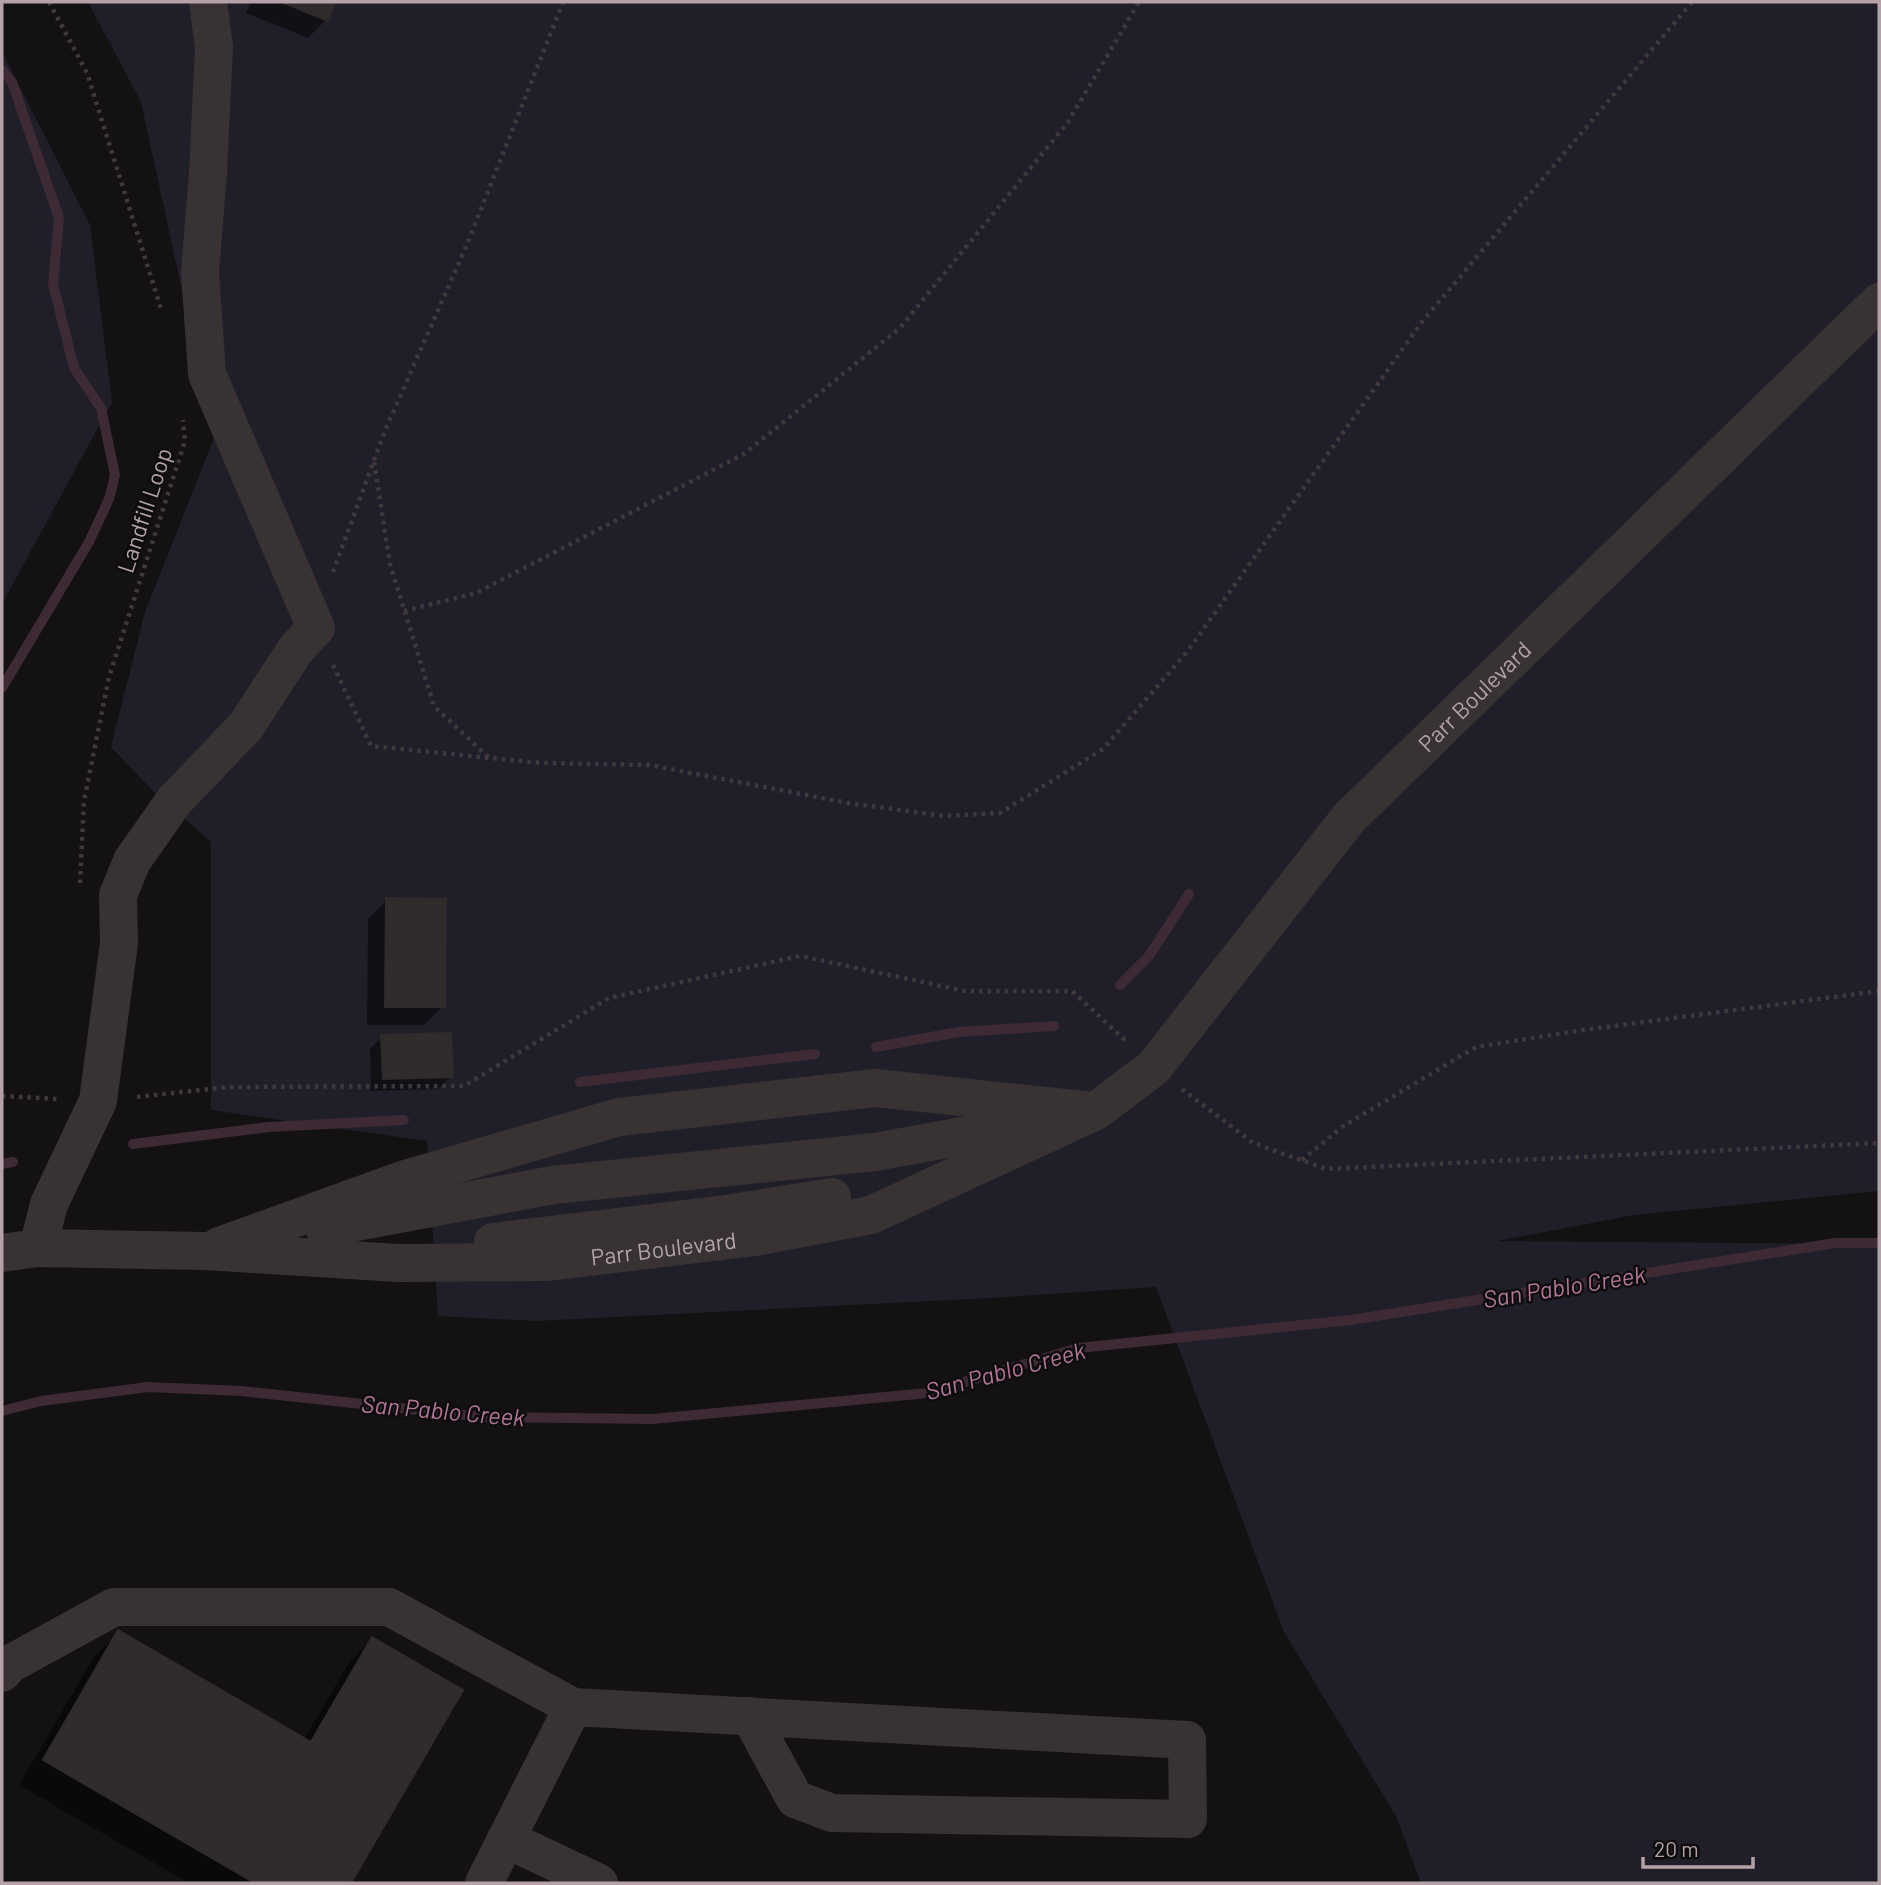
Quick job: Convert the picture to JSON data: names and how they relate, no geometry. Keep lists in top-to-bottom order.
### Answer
{
  "streets": {
    "lane": ["Parr Boulevard"],
    "path": ["Landfill Loop"]
  },
  "water": ["San Pablo Creek"],
  "scale_bar": "20 m"
}
